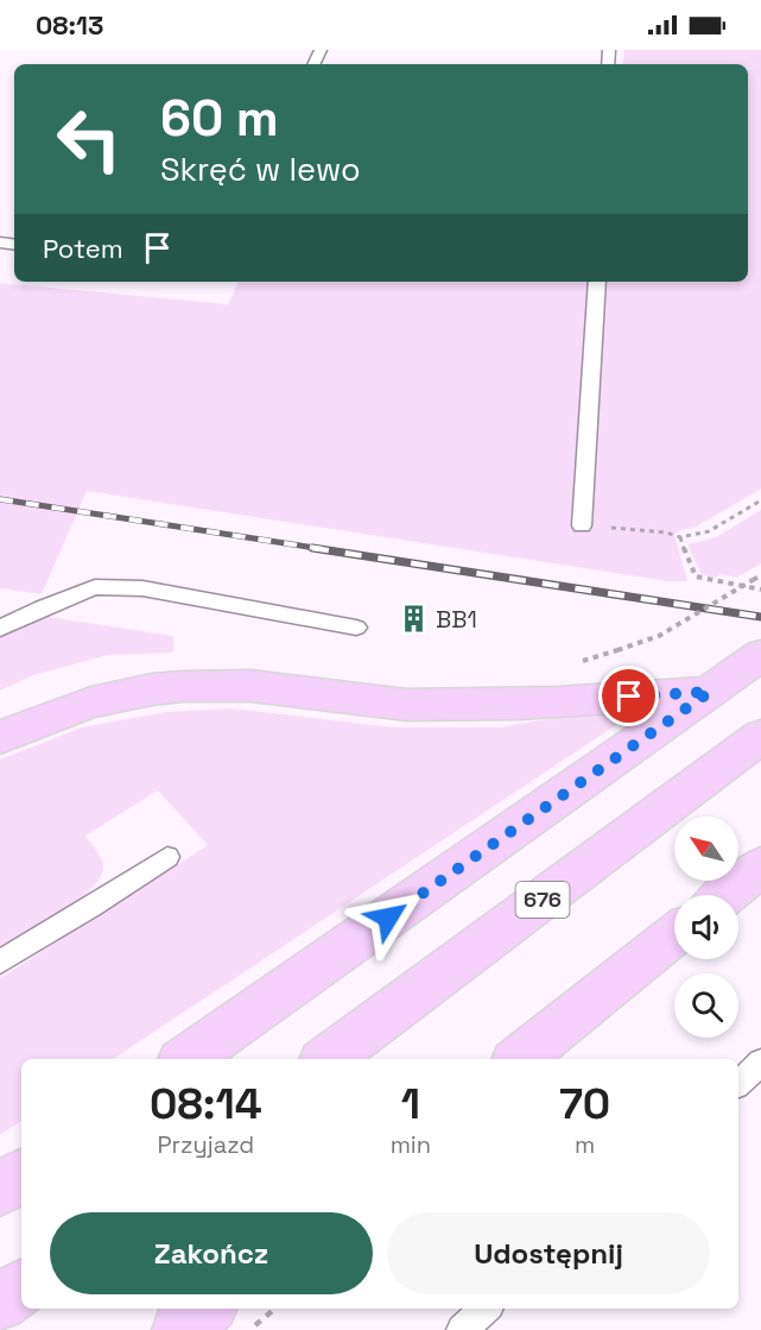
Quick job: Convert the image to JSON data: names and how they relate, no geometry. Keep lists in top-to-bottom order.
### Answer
{
  "streets": {
    "main road": ["676"]
  },
  "places": {
    "building": ["BB1"]
  },
  "north": "top left",
  "page": {
    "status": "08:13",
    "turn": ["60 m", "Skręć w lewo"],
    "then": "Potem",
    "eta": [
      "08:14",
      "Przyjazd",
      "1",
      "min",
      "70",
      "m"
    ],
    "buttons": ["Zakończ", "Udostępnij"]
  }
}
